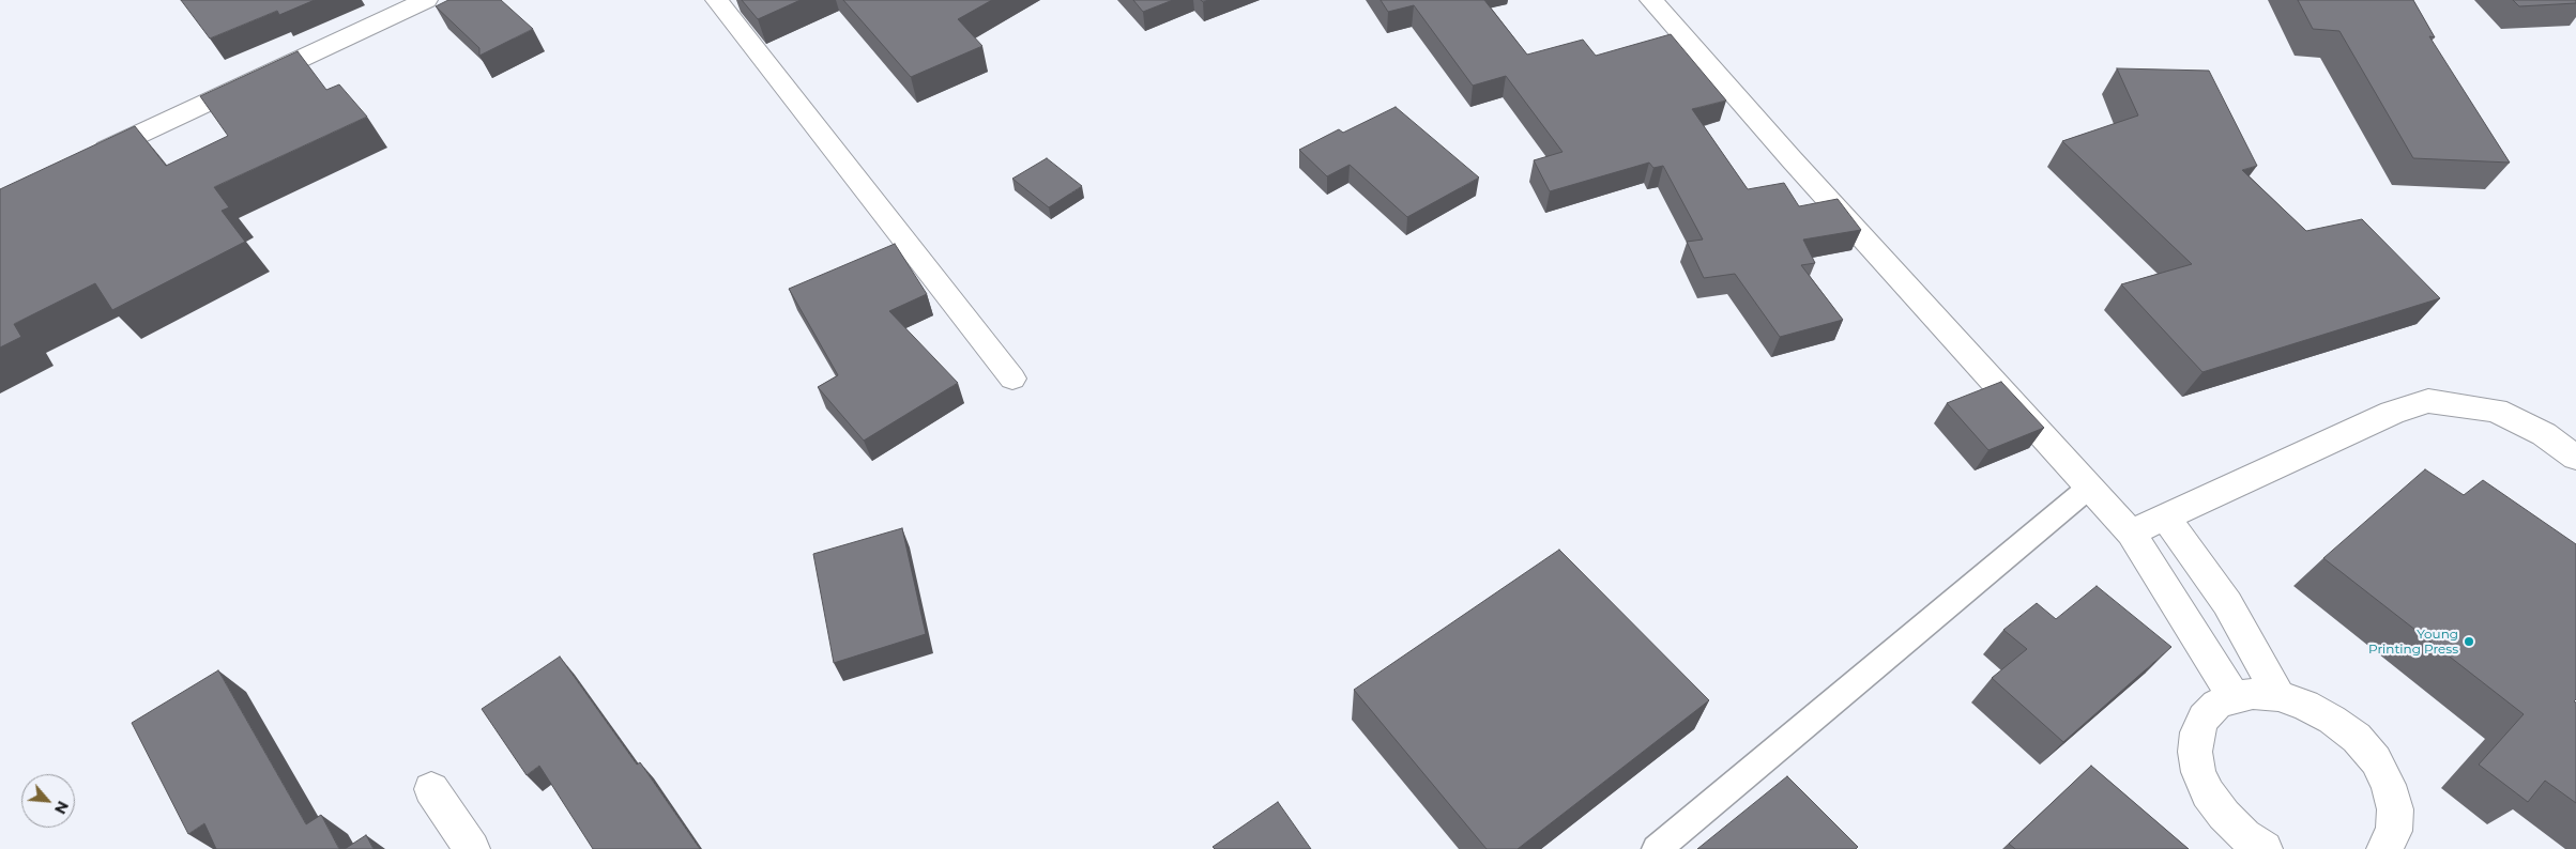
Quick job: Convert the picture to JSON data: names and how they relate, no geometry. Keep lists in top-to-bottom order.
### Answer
{
  "places": ["Young Printing Press"],
  "north": "bottom right"
}
